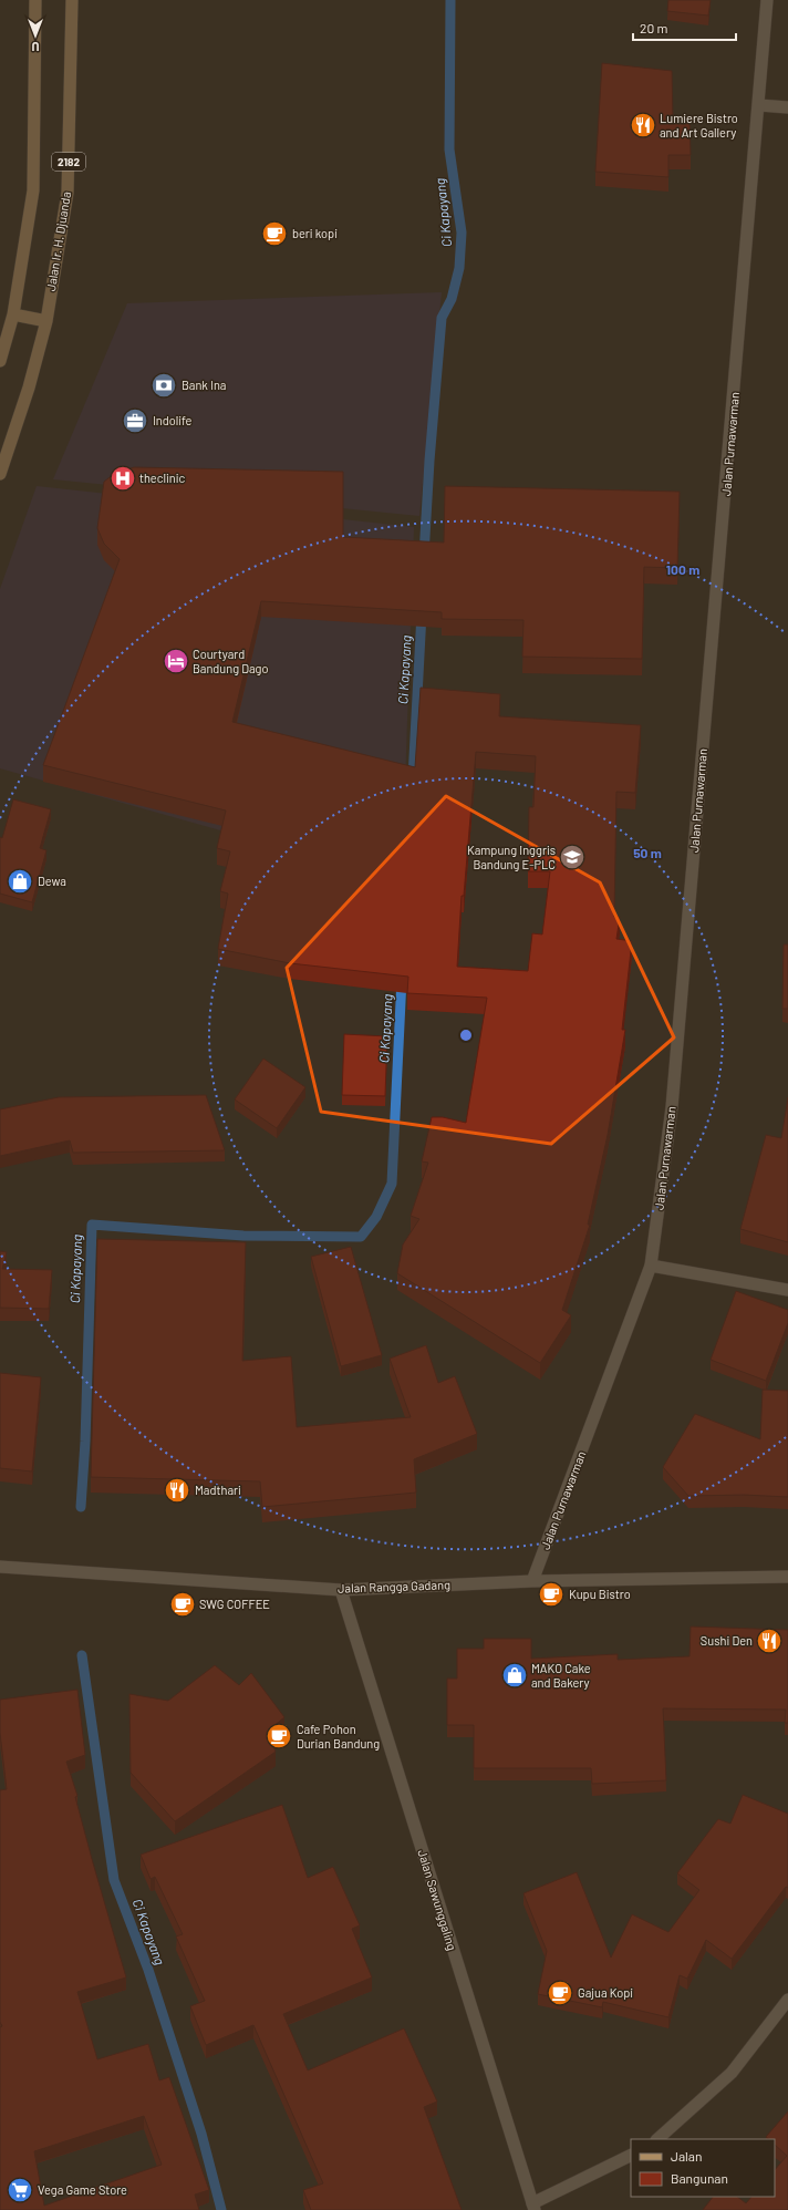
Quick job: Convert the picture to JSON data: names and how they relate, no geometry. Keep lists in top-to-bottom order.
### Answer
{
  "streets": {
    "main road": ["2182", "Jalan Ir. H. Djuanda"],
    "street": ["Jalan Purnawarman", "Jalan Rangga Gadang", "Jalan Sawunggaling"]
  },
  "crossings": [
    ["Jalan Purnawarman", "Jalan Rangga Gadang"],
    ["Jalan Rangga Gadang", "Jalan Sawunggaling"]
  ],
  "water": ["Ci Kapayang"],
  "places": {
    "restaurant": ["Lumiere Bistro and Art Gallery", "Madthari", "Sushi Den"],
    "cafe": [
      "beri kopi",
      "Kupu Bistro",
      "SWG COFFEE",
      "Cafe Pohon Durian Bandung",
      "Gajua Kopi"
    ],
    "bank": ["Bank Ina"],
    "office": ["Indolife"],
    "hospital": ["theclinic"],
    "hotel": ["Courtyard Bandung Dago"],
    "school or university": ["Kampung Inggris Bandung E-PLC"],
    "shop": ["Dewa", "MAKO Cake and Bakery"],
    "supermarket": ["Vega Game Store"]
  },
  "legend": ["Jalan", "Bangunan"],
  "scale_bar": "20 m",
  "north": "bottom",
  "rings": ["100 m", "50 m"]
}
